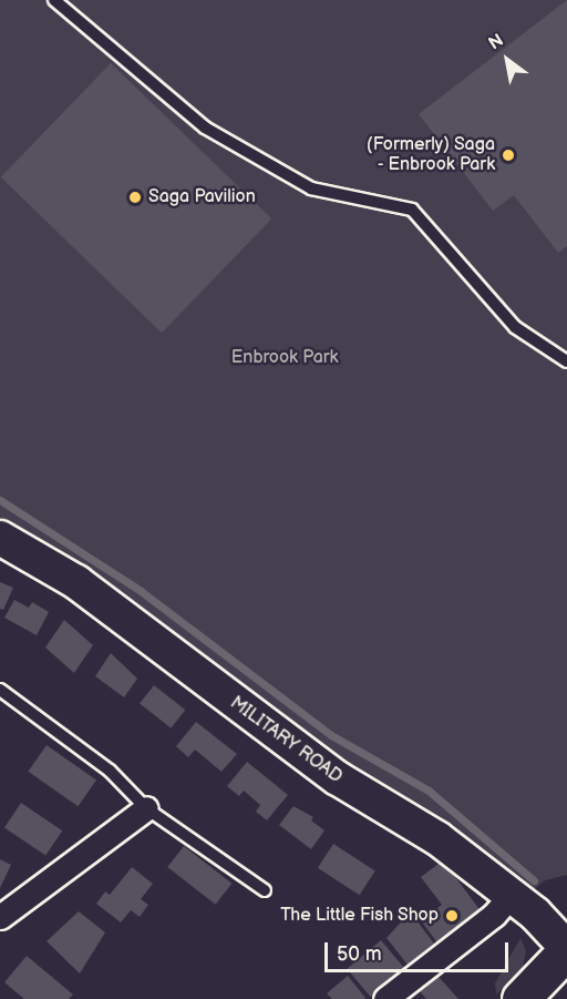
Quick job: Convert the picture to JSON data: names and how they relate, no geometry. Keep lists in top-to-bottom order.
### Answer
{
  "streets": {
    "main road": ["MILITARY ROAD"]
  },
  "parks": ["Enbrook Park"],
  "places": ["(Formerly) Saga - Enbrook Park", "Saga Pavilion", "The Little Fish Shop"],
  "scale_bar": "50 m",
  "north": "top left"
}
